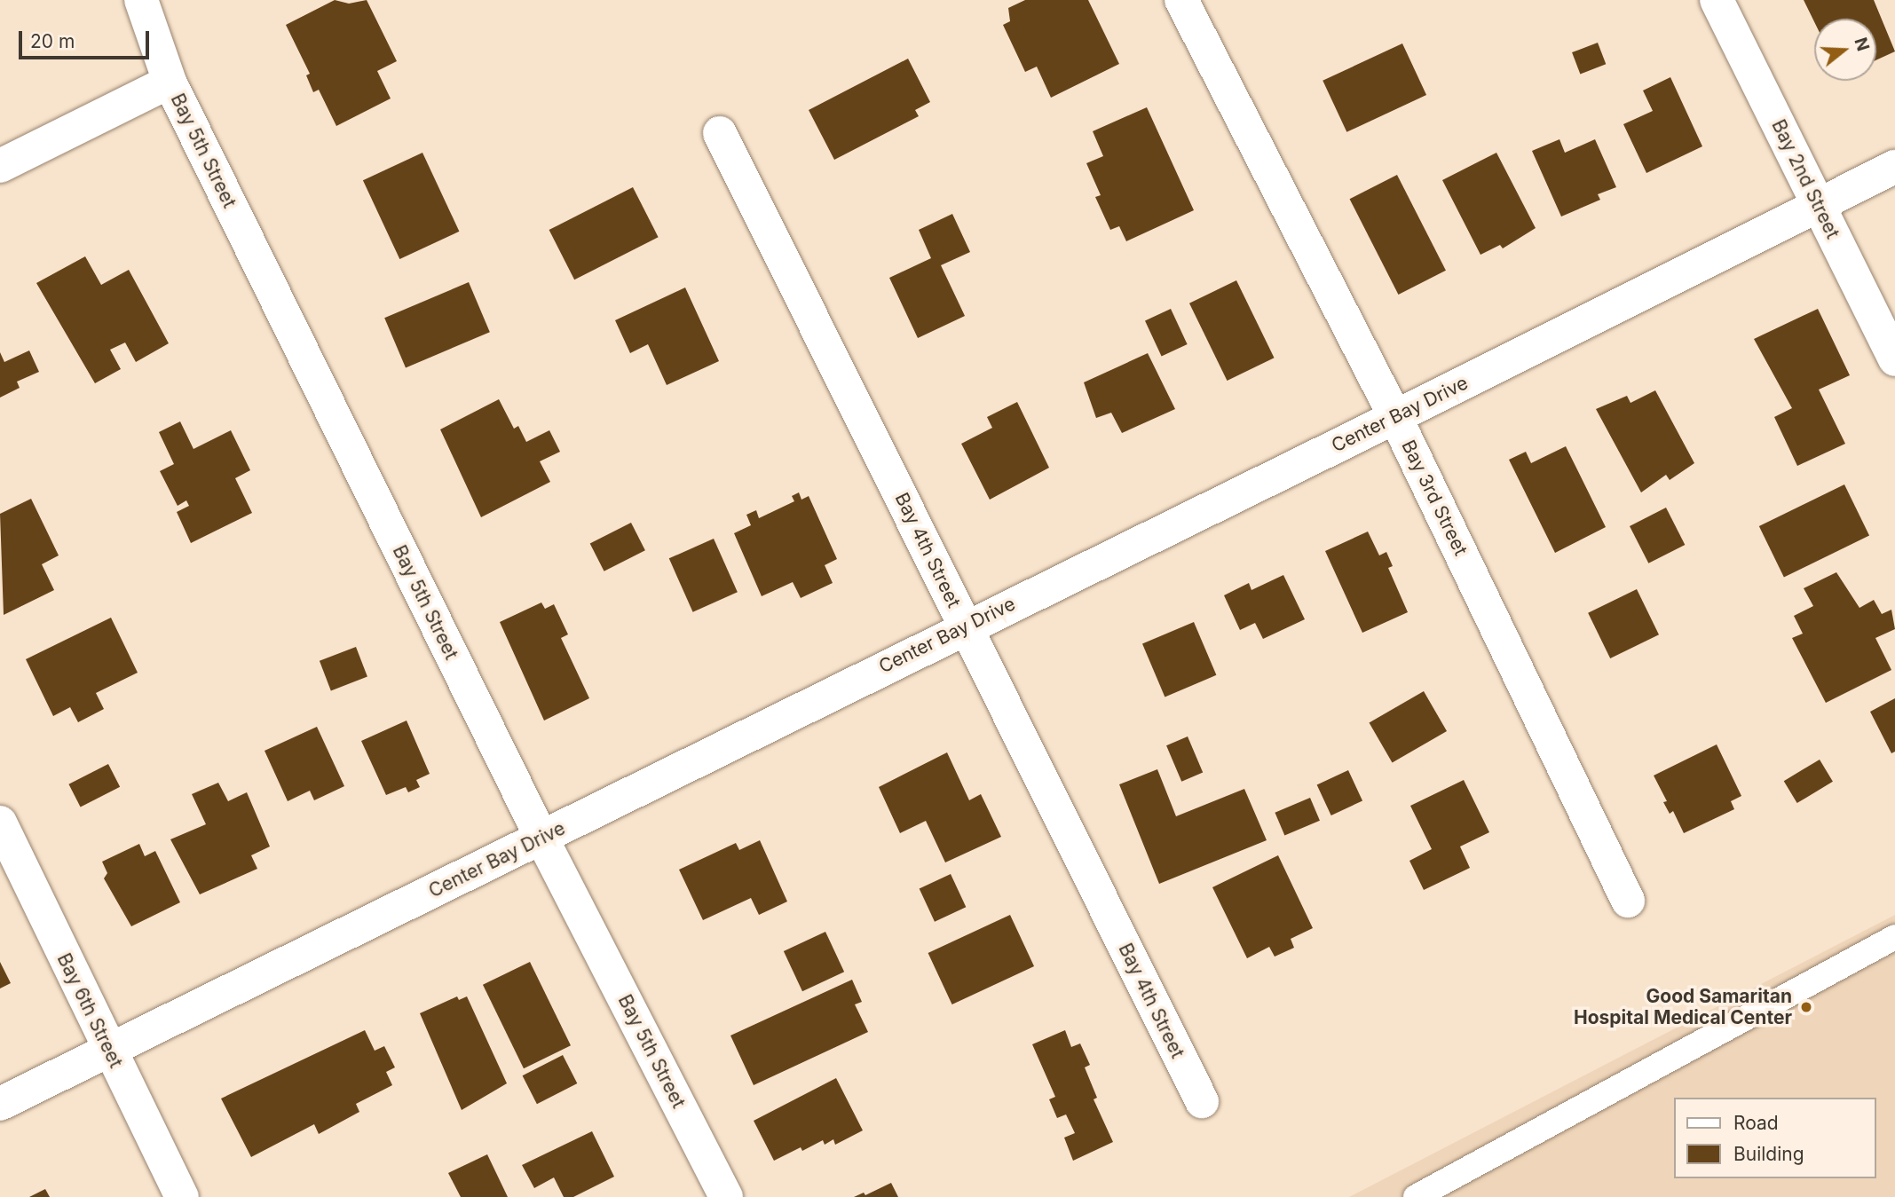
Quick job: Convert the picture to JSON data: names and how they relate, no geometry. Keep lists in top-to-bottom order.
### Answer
{
  "streets": {
    "street": [
      "Bay 5th Street",
      "Bay 2nd Street",
      "Center Bay Drive",
      "Bay 3rd Street",
      "Bay 4th Street",
      "Bay 6th Street"
    ]
  },
  "crossings": [
    ["Bay 5th Street", "Center Bay Drive"],
    ["Bay 2nd Street", "Center Bay Drive"],
    ["Center Bay Drive", "Bay 3rd Street"],
    ["Center Bay Drive", "Bay 4th Street"],
    ["Center Bay Drive", "Bay 6th Street"]
  ],
  "places": ["Good Samaritan Hospital Medical Center"],
  "legend": ["Road", "Building"],
  "scale_bar": "20 m",
  "north": "right"
}
